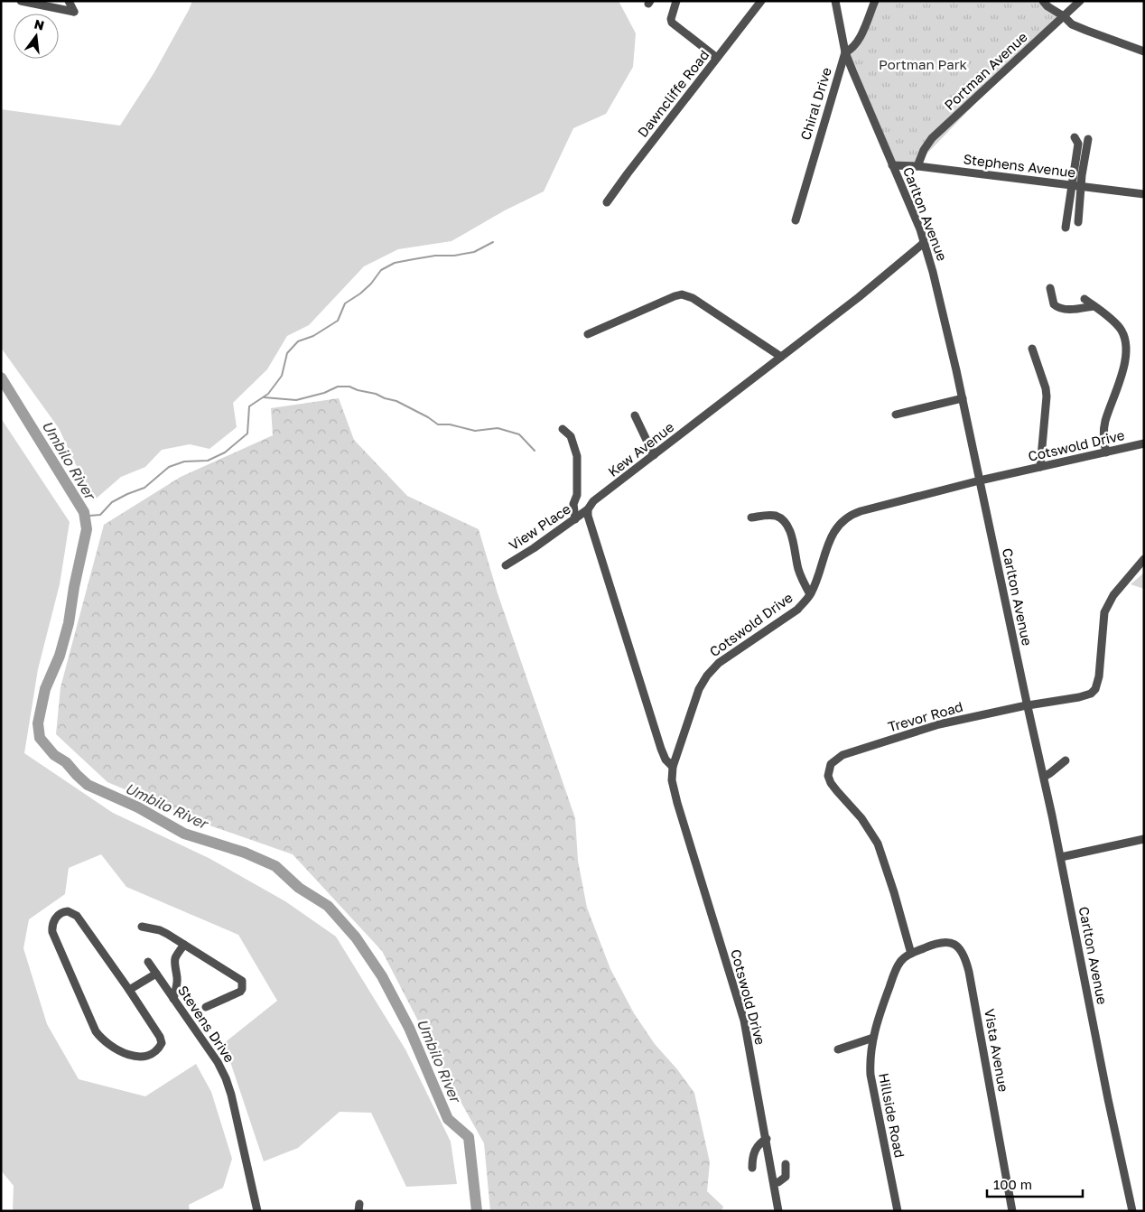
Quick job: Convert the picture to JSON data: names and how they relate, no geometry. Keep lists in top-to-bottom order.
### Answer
{
  "streets": {
    "street": [
      "Portman Avenue",
      "Dawncliffe Road",
      "Chiral Drive",
      "Stephens Avenue",
      "Carlton Avenue",
      "Cotswold Drive",
      "Kew Avenue",
      "View Place",
      "Trevor Road",
      "Stevens Drive",
      "Vista Avenue",
      "Hillside Road"
    ]
  },
  "crossings": [
    ["Portman Avenue", "Stephens Avenue"],
    ["Chiral Drive", "Carlton Avenue"],
    ["Stephens Avenue", "Carlton Avenue"],
    ["Carlton Avenue", "Cotswold Drive"],
    ["Carlton Avenue", "Kew Avenue"],
    ["Carlton Avenue", "Trevor Road"],
    ["Kew Avenue", "View Place"],
    ["Trevor Road", "Vista Avenue"],
    ["Trevor Road", "Hillside Road"],
    ["Vista Avenue", "Hillside Road"]
  ],
  "water": ["Umbilo River"],
  "parks": ["Portman Park"],
  "scale_bar": "100 m",
  "north": "top"
}
